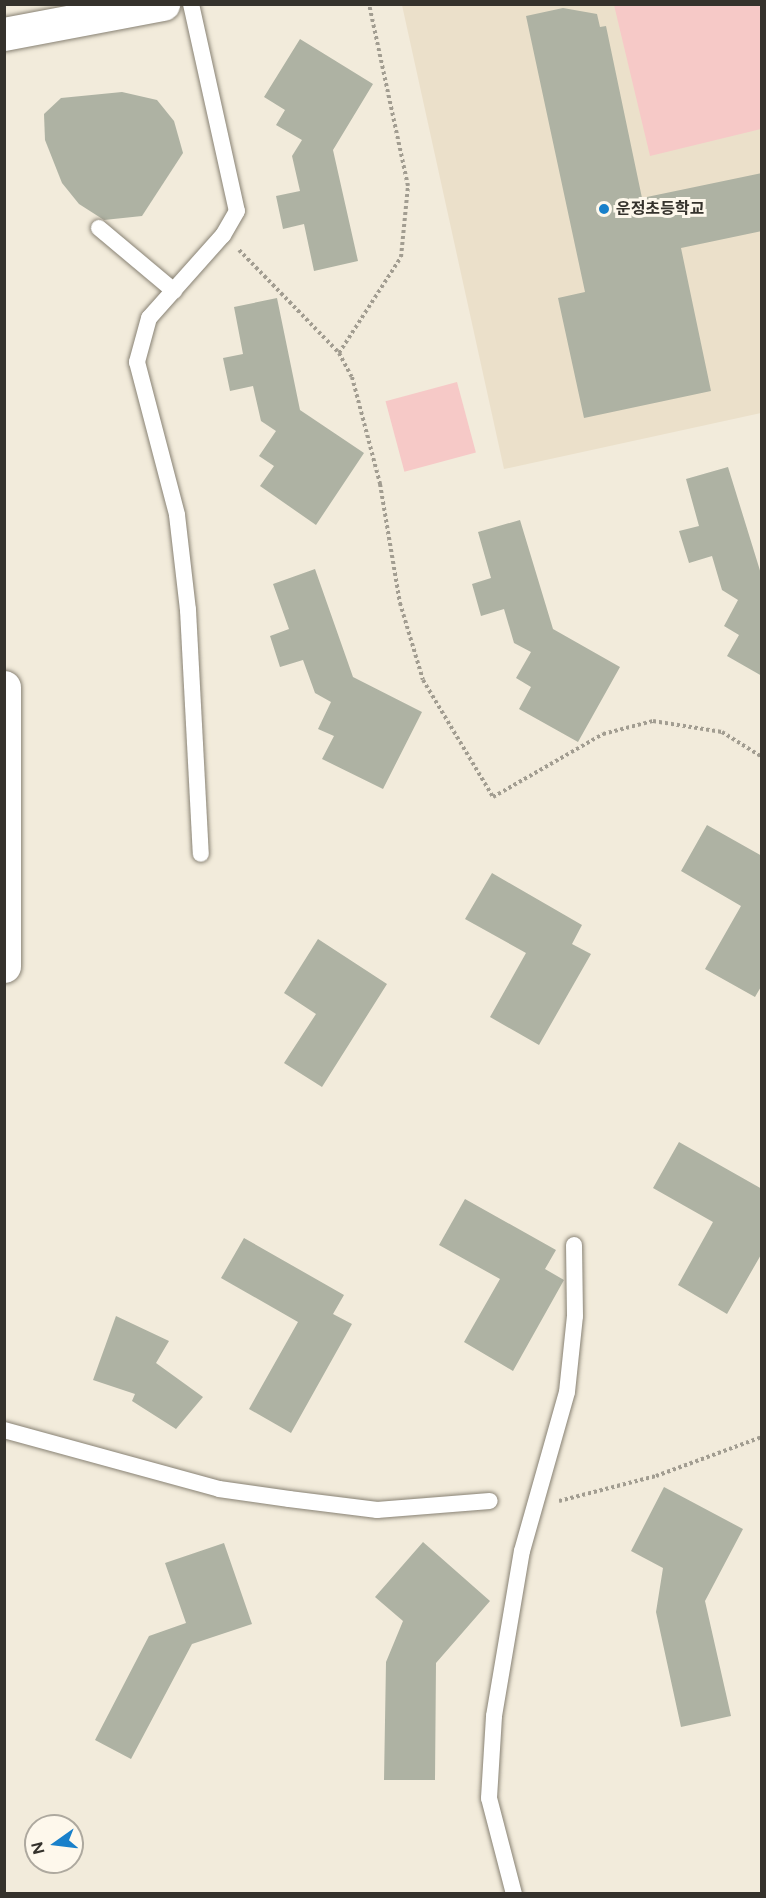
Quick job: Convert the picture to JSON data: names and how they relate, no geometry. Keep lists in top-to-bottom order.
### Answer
{
  "places": ["운정초등학교"],
  "north": "left"
}
